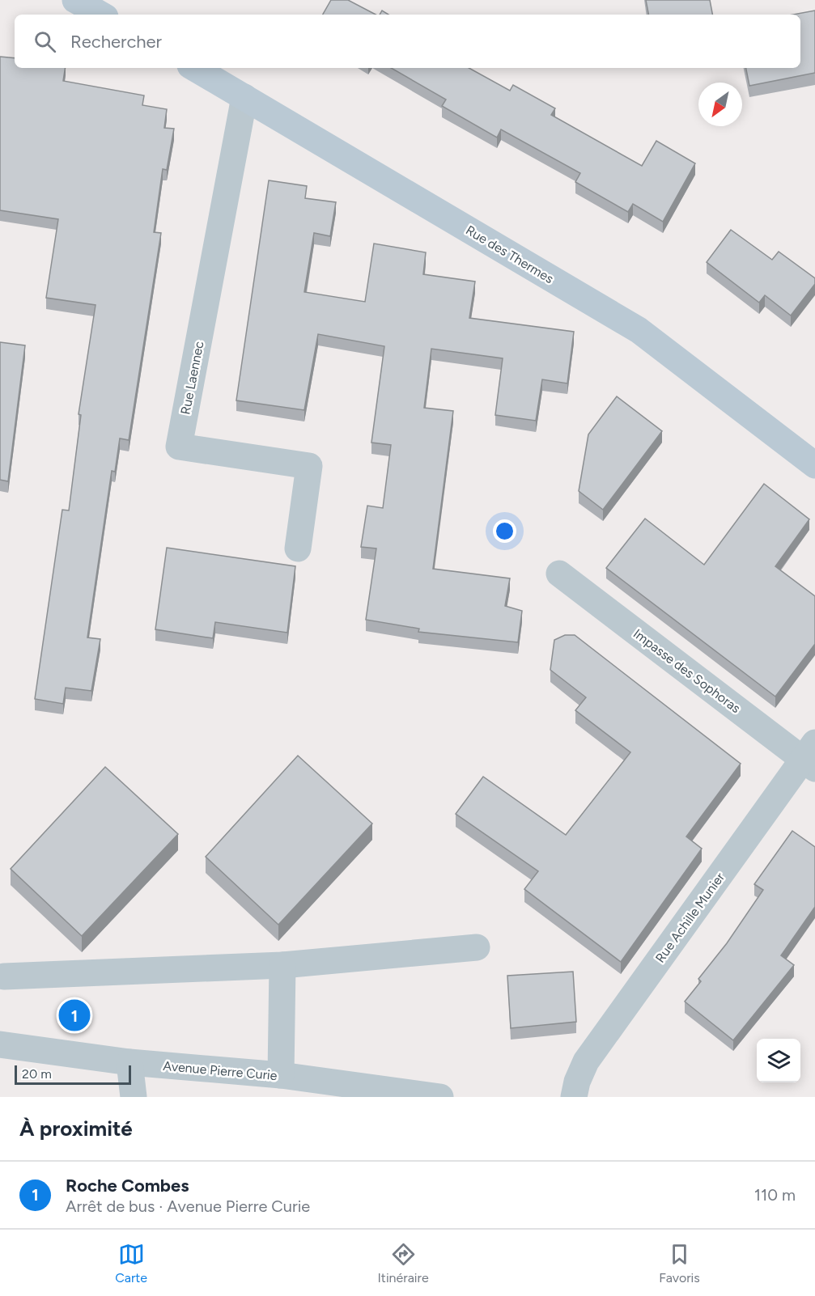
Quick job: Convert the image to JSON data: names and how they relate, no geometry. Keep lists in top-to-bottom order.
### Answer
{
  "streets": {
    "main road": ["Rue des Thermes"],
    "street": [
      "Rue Laennec",
      "Impasse des Sophoras",
      "Rue Achille Munier",
      "Avenue Pierre Curie"
    ]
  },
  "crossings": [
    ["Rue des Thermes", "Rue Laennec"],
    ["Impasse des Sophoras", "Rue Achille Munier"]
  ],
  "scale_bar": "20 m",
  "north": "bottom left",
  "page": {
    "search": "Rechercher",
    "pins": "1",
    "scale": "20 m",
    "heading": "À proximité",
    "list": [
      {
        "mark": "1",
        "name": "Roche Combes",
        "note": "Arrêt de bus · Avenue Pierre Curie",
        "value": "110 m"
      }
    ],
    "nav": ["Carte", "Itinéraire", "Favoris"]
  }
}
